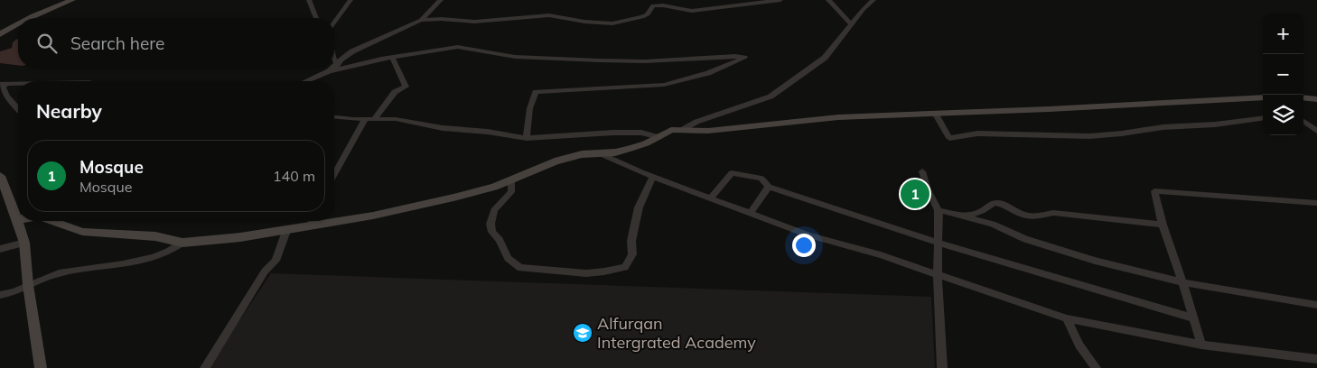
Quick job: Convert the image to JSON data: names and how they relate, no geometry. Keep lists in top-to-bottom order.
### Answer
{
  "places": {
    "school or university": ["Alfurqan Intergrated Academy"]
  },
  "page": {
    "map_buttons": ["+", "−"],
    "search": "Search here",
    "heading": "Nearby",
    "list": [
      {
        "mark": "1",
        "name": "Mosque",
        "note": "Mosque",
        "value": "140 m"
      }
    ],
    "pins": "1"
  }
}
